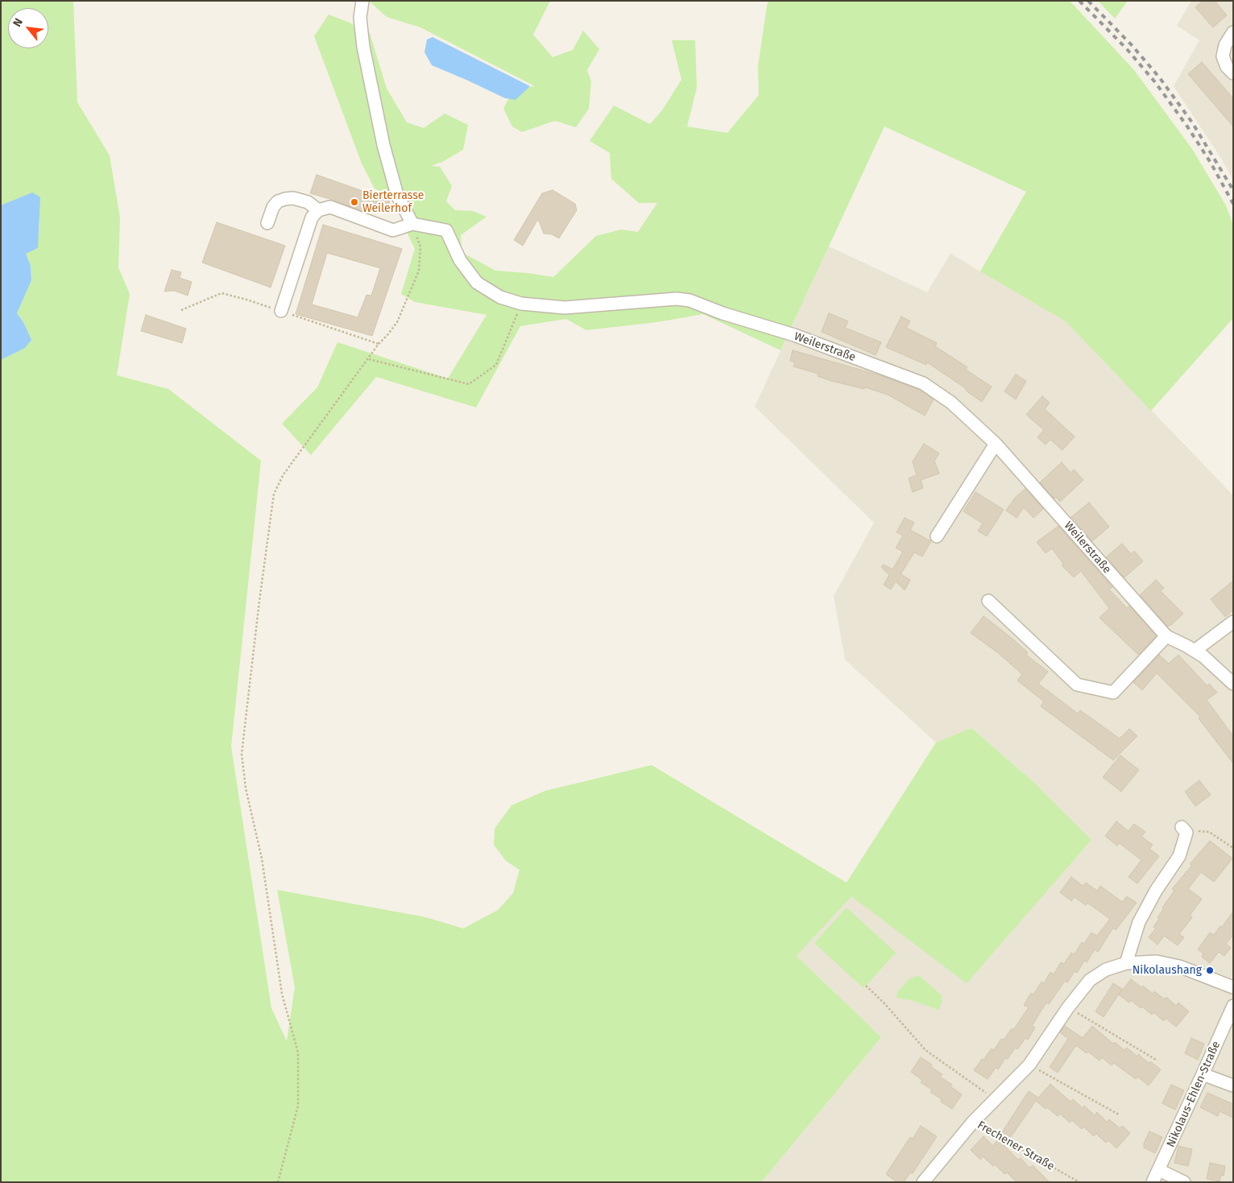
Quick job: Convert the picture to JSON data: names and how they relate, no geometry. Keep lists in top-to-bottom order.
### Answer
{
  "streets": {
    "street": ["Weilerstraße", "Nikolaus-Ehlen-Straße", "Frechener Straße"]
  },
  "places": ["Bierterrasse Weilerhof", "Nikolaushang"],
  "north": "top left"
}
